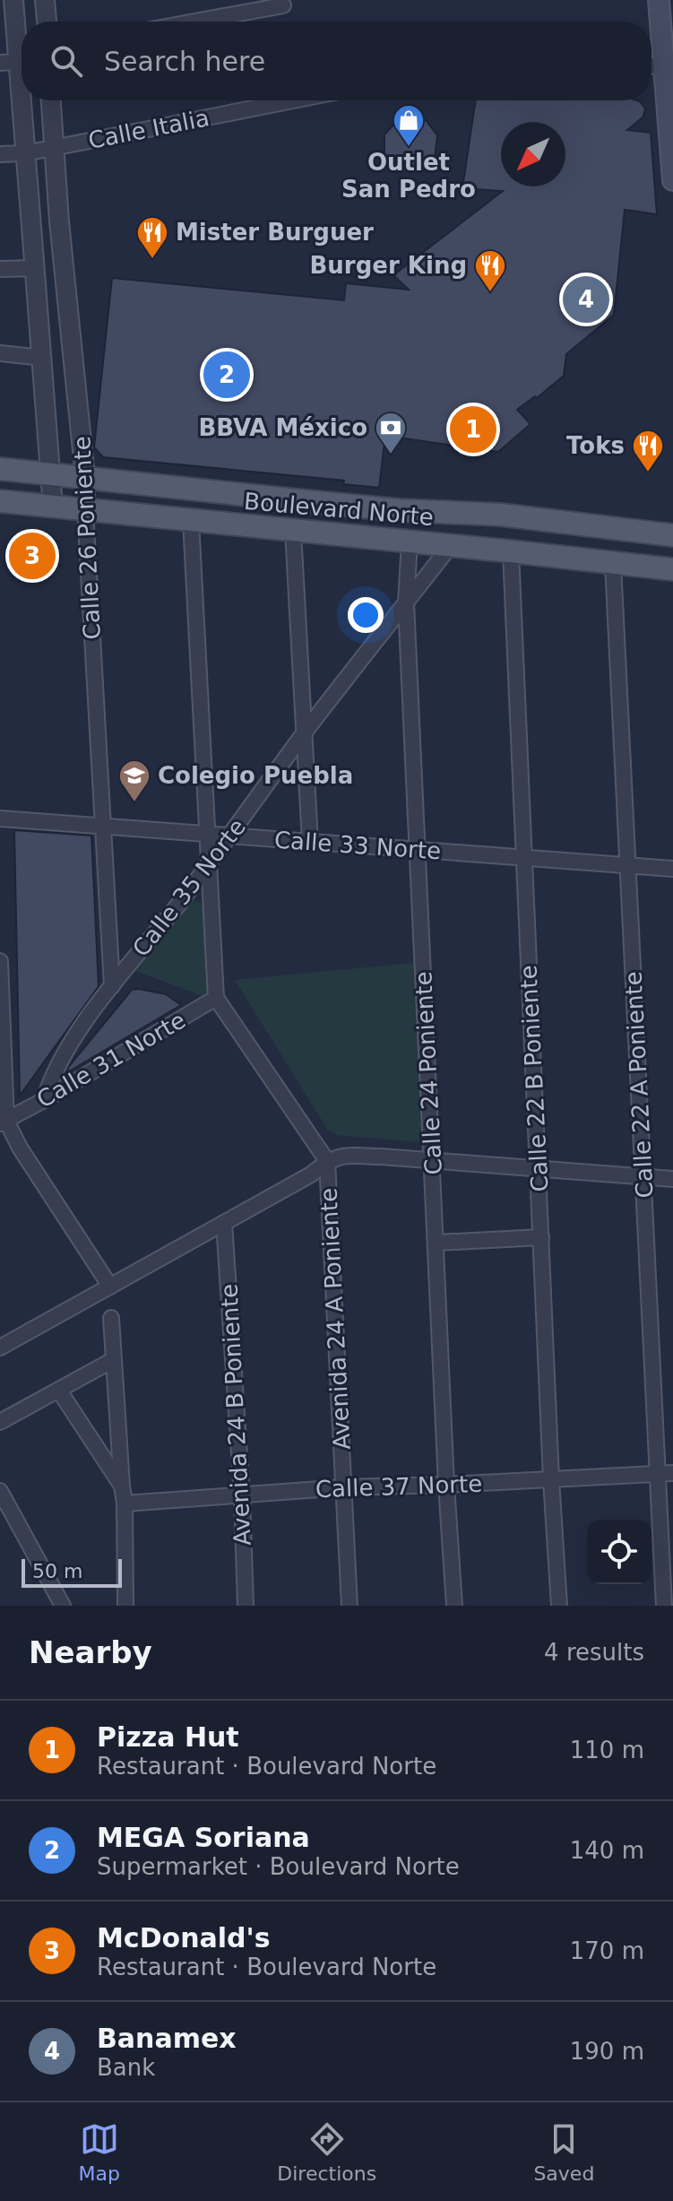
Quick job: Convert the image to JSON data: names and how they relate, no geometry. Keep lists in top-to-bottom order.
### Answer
{
  "streets": {
    "main road": ["Boulevard Norte"],
    "street": [
      "Calle Italia",
      "Calle 26 Poniente",
      "Calle 33 Norte",
      "Calle 35 Norte",
      "Calle 31 Norte",
      "Calle 24 Poniente",
      "Calle 22 B Poniente",
      "Calle 22 A Poniente",
      "Avenida 24 A Poniente",
      "Avenida 24 B Poniente",
      "Calle 37 Norte"
    ]
  },
  "crossings": [
    ["Calle Italia", "Calle 26 Poniente"],
    ["Boulevard Norte", "Calle 26 Poniente"],
    ["Boulevard Norte", "Calle 35 Norte"],
    ["Boulevard Norte", "Calle 24 Poniente"],
    ["Boulevard Norte", "Calle 22 B Poniente"],
    ["Boulevard Norte", "Calle 22 A Poniente"],
    ["Calle 26 Poniente", "Calle 33 Norte"],
    ["Calle 26 Poniente", "Calle 35 Norte"],
    ["Calle 33 Norte", "Calle 35 Norte"],
    ["Calle 33 Norte", "Calle 24 Poniente"],
    ["Calle 33 Norte", "Calle 22 B Poniente"],
    ["Calle 33 Norte", "Calle 22 A Poniente"],
    ["Calle 35 Norte", "Calle 31 Norte"],
    ["Calle 35 Norte", "Calle 24 Poniente"],
    ["Calle 24 Poniente", "Calle 37 Norte"],
    ["Calle 22 B Poniente", "Calle 37 Norte"],
    ["Calle 22 A Poniente", "Calle 37 Norte"],
    ["Avenida 24 A Poniente", "Calle 37 Norte"],
    ["Avenida 24 B Poniente", "Calle 37 Norte"]
  ],
  "places": {
    "shop": ["Outlet San Pedro"],
    "restaurant": ["Mister Burguer", "Burger King", "Toks"],
    "bank": ["BBVA México"],
    "school or university": ["Colegio Puebla"]
  },
  "scale_bar": "50 m",
  "north": "bottom left",
  "page": {
    "search": "Search here",
    "pins": [
      "4",
      "2",
      "1",
      "3"
    ],
    "scale": "50 m",
    "heading": ["Nearby", "4 results"],
    "list": [
      {
        "mark": "1",
        "name": "Pizza Hut",
        "note": "Restaurant · Boulevard Norte",
        "value": "110 m"
      },
      {
        "mark": "2",
        "name": "MEGA Soriana",
        "note": "Supermarket · Boulevard Norte",
        "value": "140 m"
      },
      {
        "mark": "3",
        "name": "McDonald's",
        "note": "Restaurant · Boulevard Norte",
        "value": "170 m"
      },
      {
        "mark": "4",
        "name": "Banamex",
        "note": "Bank",
        "value": "190 m"
      }
    ],
    "nav": ["Map", "Directions", "Saved"]
  }
}
